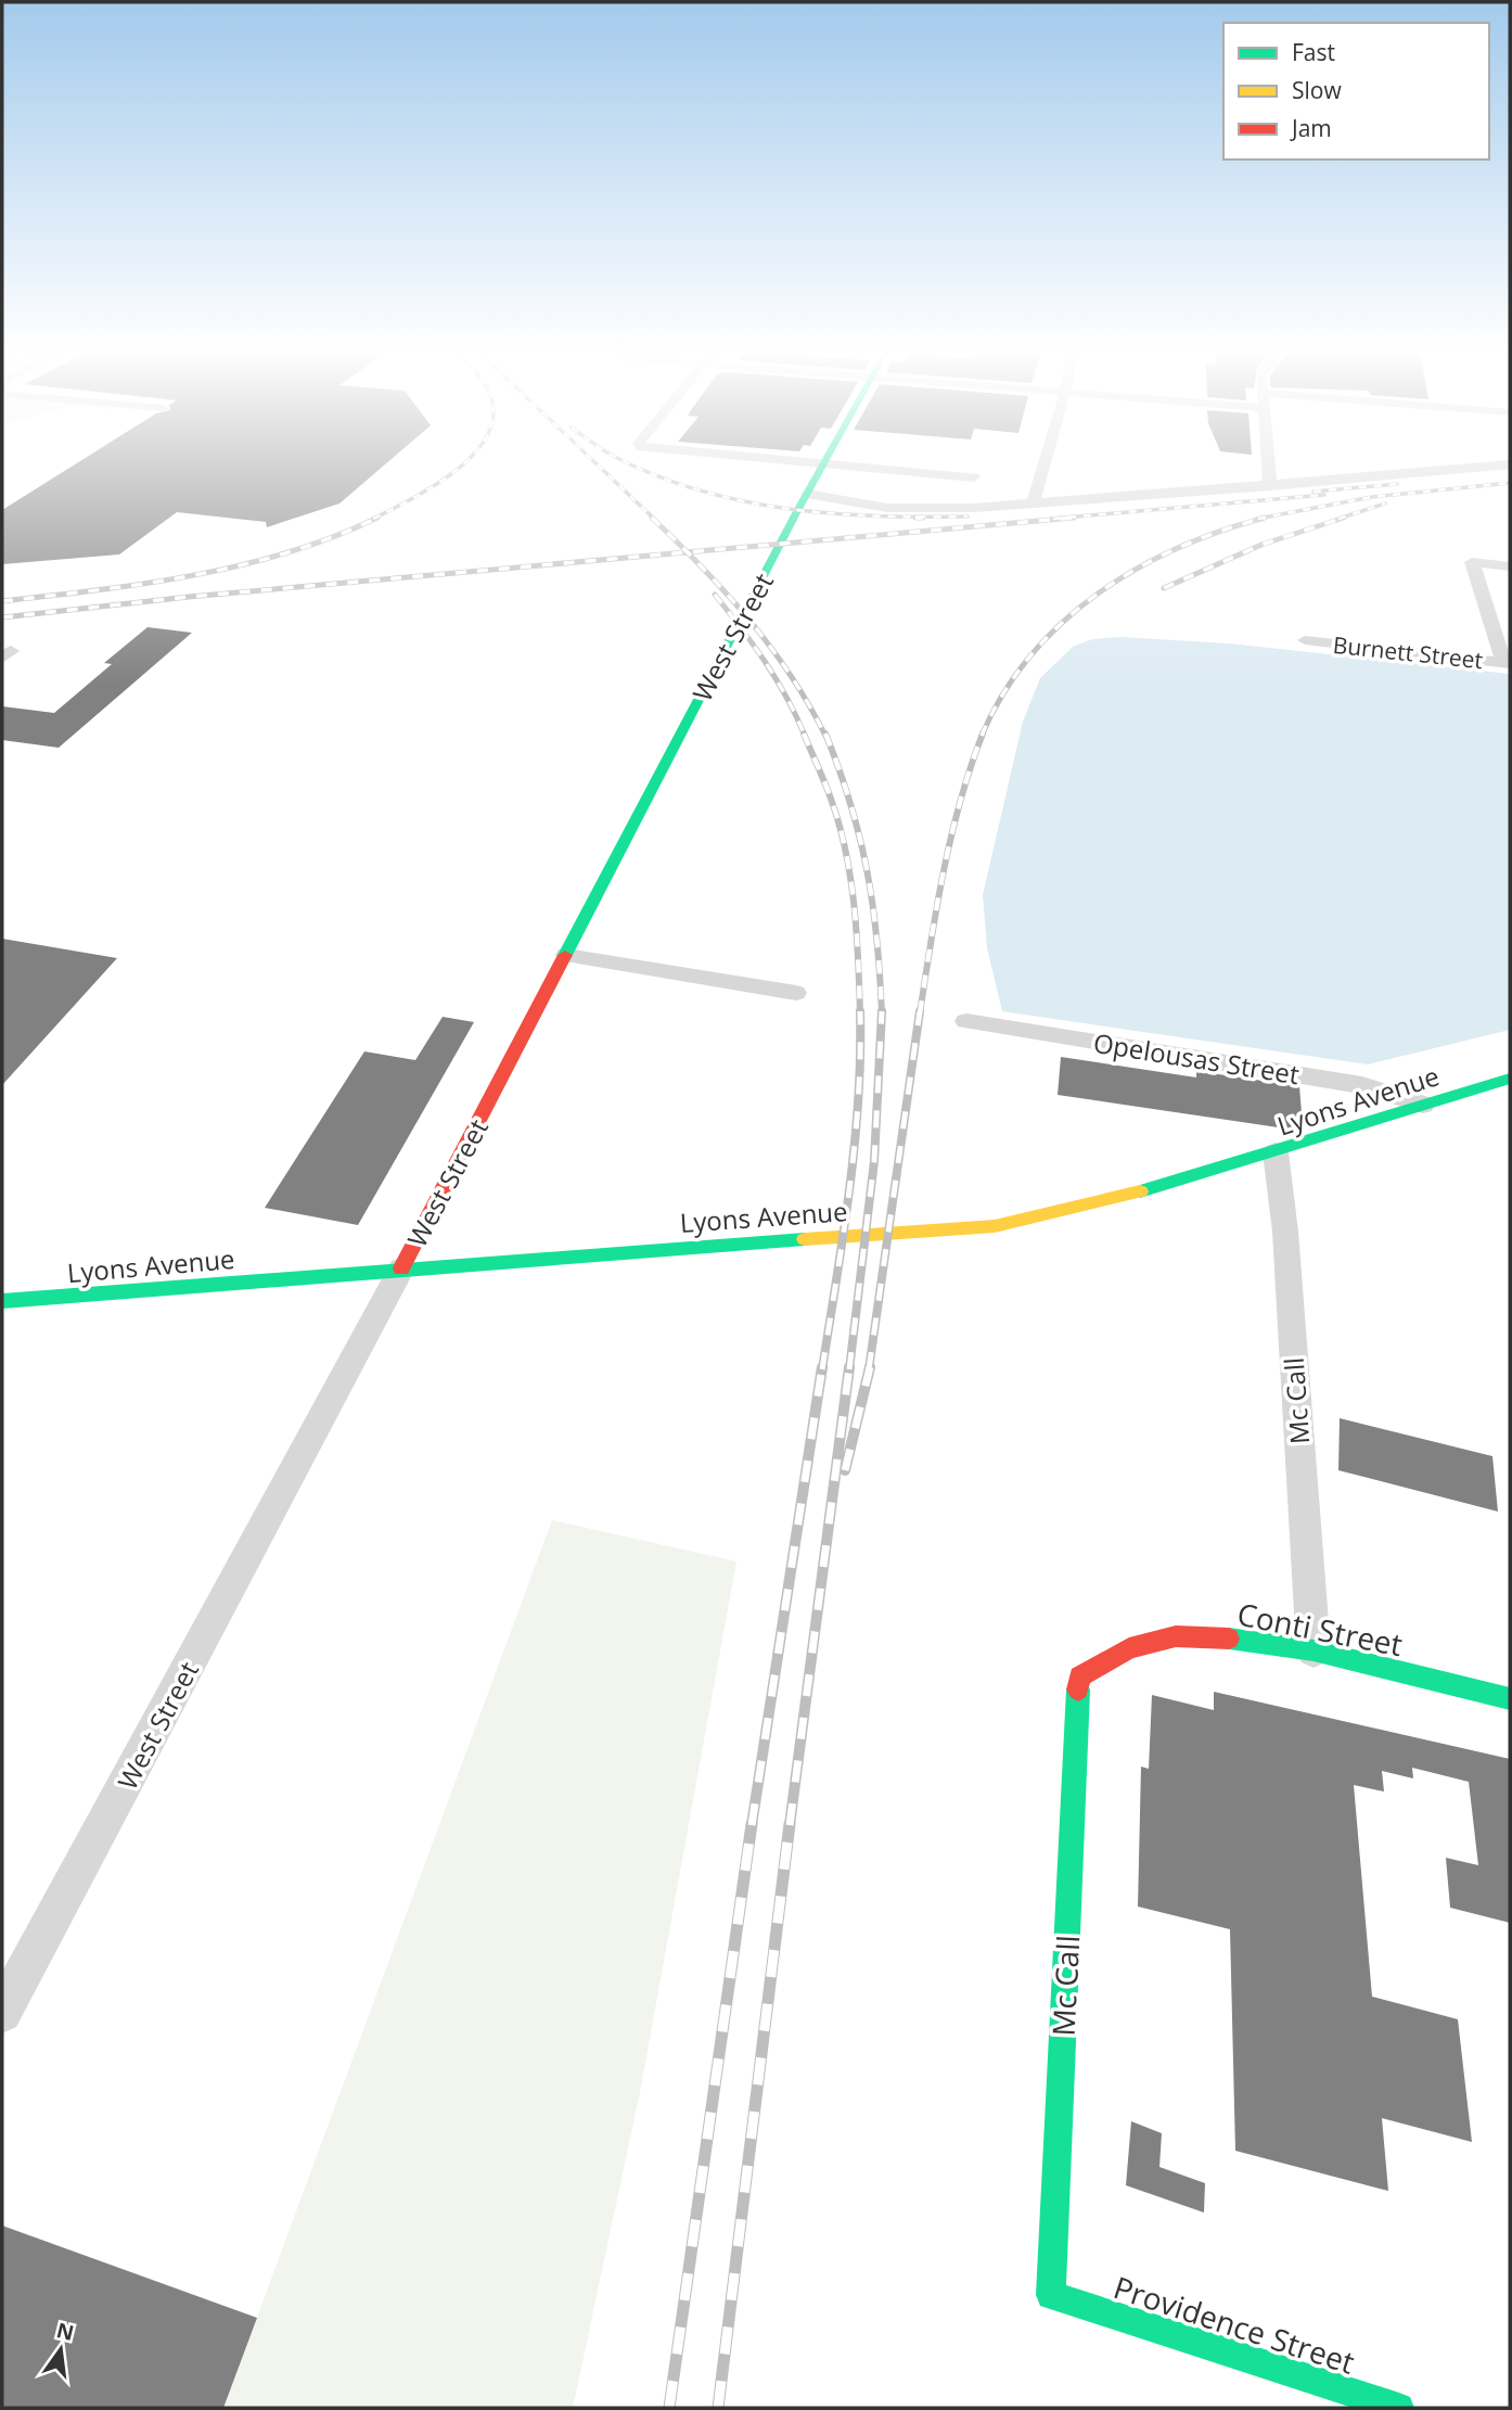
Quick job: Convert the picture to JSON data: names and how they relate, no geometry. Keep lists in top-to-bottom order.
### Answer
{
  "streets": {
    "street": [
      "West Street",
      "Burnett Street",
      "Opelousas Street",
      "Lyons Avenue",
      "Mc Call",
      "Conti Street",
      "Providence Street"
    ]
  },
  "crossings": [
    ["West Street", "Lyons Avenue"],
    ["Opelousas Street", "Lyons Avenue"],
    ["Lyons Avenue", "Mc Call"],
    ["Mc Call", "Conti Street"],
    ["Mc Call", "Providence Street"]
  ],
  "legend": ["Fast", "Slow", "Jam"],
  "north": "top"
}
